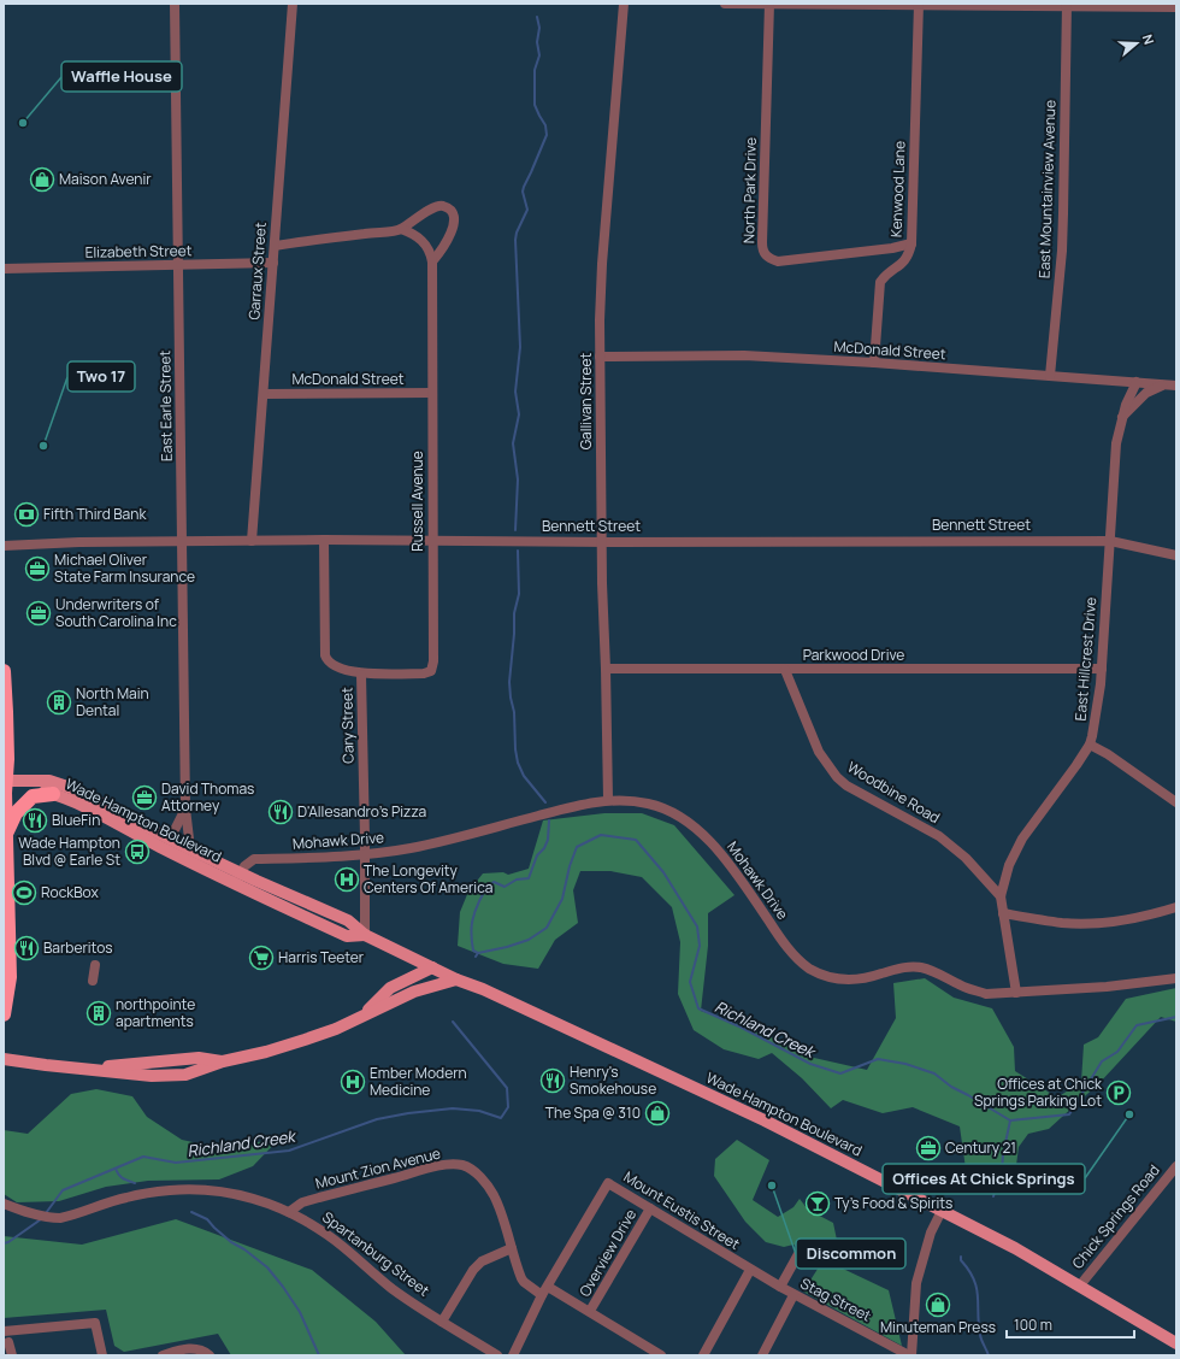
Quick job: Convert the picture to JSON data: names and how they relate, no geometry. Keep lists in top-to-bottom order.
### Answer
{
  "streets": {
    "main road": ["Wade Hampton Boulevard"],
    "street": [
      "Kenwood Lane",
      "East Mountainview Avenue",
      "North Park Drive",
      "Elizabeth Street",
      "Garraux Street",
      "McDonald Street",
      "Gallivan Street",
      "East Earle Street",
      "Russell Avenue",
      "Bennett Street",
      "Parkwood Drive",
      "East Hillcrest Drive",
      "Cary Street",
      "Woodbine Road",
      "Mohawk Drive",
      "Mount Zion Avenue",
      "Mount Eustis Street",
      "Chick Springs Road",
      "Overview Drive",
      "Spartanburg Street",
      "Stag Street"
    ]
  },
  "crossings": [
    ["Kenwood Lane", "North Park Drive"],
    ["Kenwood Lane", "McDonald Street"],
    ["East Mountainview Avenue", "McDonald Street"],
    ["Elizabeth Street", "Garraux Street"],
    ["Elizabeth Street", "East Earle Street"],
    ["Garraux Street", "McDonald Street"],
    ["Garraux Street", "Bennett Street"],
    ["McDonald Street", "Gallivan Street"],
    ["McDonald Street", "Russell Avenue"],
    ["McDonald Street", "East Hillcrest Drive"],
    ["Gallivan Street", "Bennett Street"],
    ["Gallivan Street", "Parkwood Drive"],
    ["Gallivan Street", "Mohawk Drive"],
    ["East Earle Street", "Bennett Street"],
    ["East Earle Street", "Wade Hampton Boulevard"],
    ["Russell Avenue", "Bennett Street"],
    ["Russell Avenue", "Cary Street"],
    ["Bennett Street", "East Hillcrest Drive"],
    ["Bennett Street", "Cary Street"],
    ["Parkwood Drive", "East Hillcrest Drive"],
    ["Parkwood Drive", "Woodbine Road"],
    ["East Hillcrest Drive", "Woodbine Road"],
    ["East Hillcrest Drive", "Mohawk Drive"],
    ["Cary Street", "Wade Hampton Boulevard"],
    ["Cary Street", "Mohawk Drive"],
    ["Wade Hampton Boulevard", "Mohawk Drive"],
    ["Wade Hampton Boulevard", "Chick Springs Road"],
    ["Mount Zion Avenue", "Mount Eustis Street"],
    ["Mount Zion Avenue", "Spartanburg Street"],
    ["Mount Eustis Street", "Overview Drive"],
    ["Mount Eustis Street", "Stag Street"]
  ],
  "water": ["Richland Creek"],
  "places": {
    "other": [
      "Waffle House",
      "Two 17",
      "Offices At Chick Springs",
      "Discommon"
    ],
    "shop": ["Maison Avenir", "The Spa @ 310", "Minuteman Press"],
    "bank": ["Fifth Third Bank"],
    "office": [
      "Michael Oliver State Farm Insurance",
      "Underwriters of South Carolina Inc",
      "David Thomas Attorney",
      "Century 21"
    ],
    "building": ["North Main Dental", "northpointe apartments"],
    "restaurant": [
      "D'Allesandro's Pizza",
      "BlueFin",
      "Barberitos",
      "Henry's Smokehouse"
    ],
    "bus stop": ["Wade Hampton Blvd @ Earle St"],
    "hospital": ["The Longevity Centers Of America", "Ember Modern Medicine"],
    "sports": ["RockBox"],
    "supermarket": ["Harris Teeter"],
    "parking": ["Offices at Chick Springs Parking Lot"],
    "bar": ["Ty's Food & Spirits"]
  },
  "scale_bar": "100 m",
  "north": "right"
}
